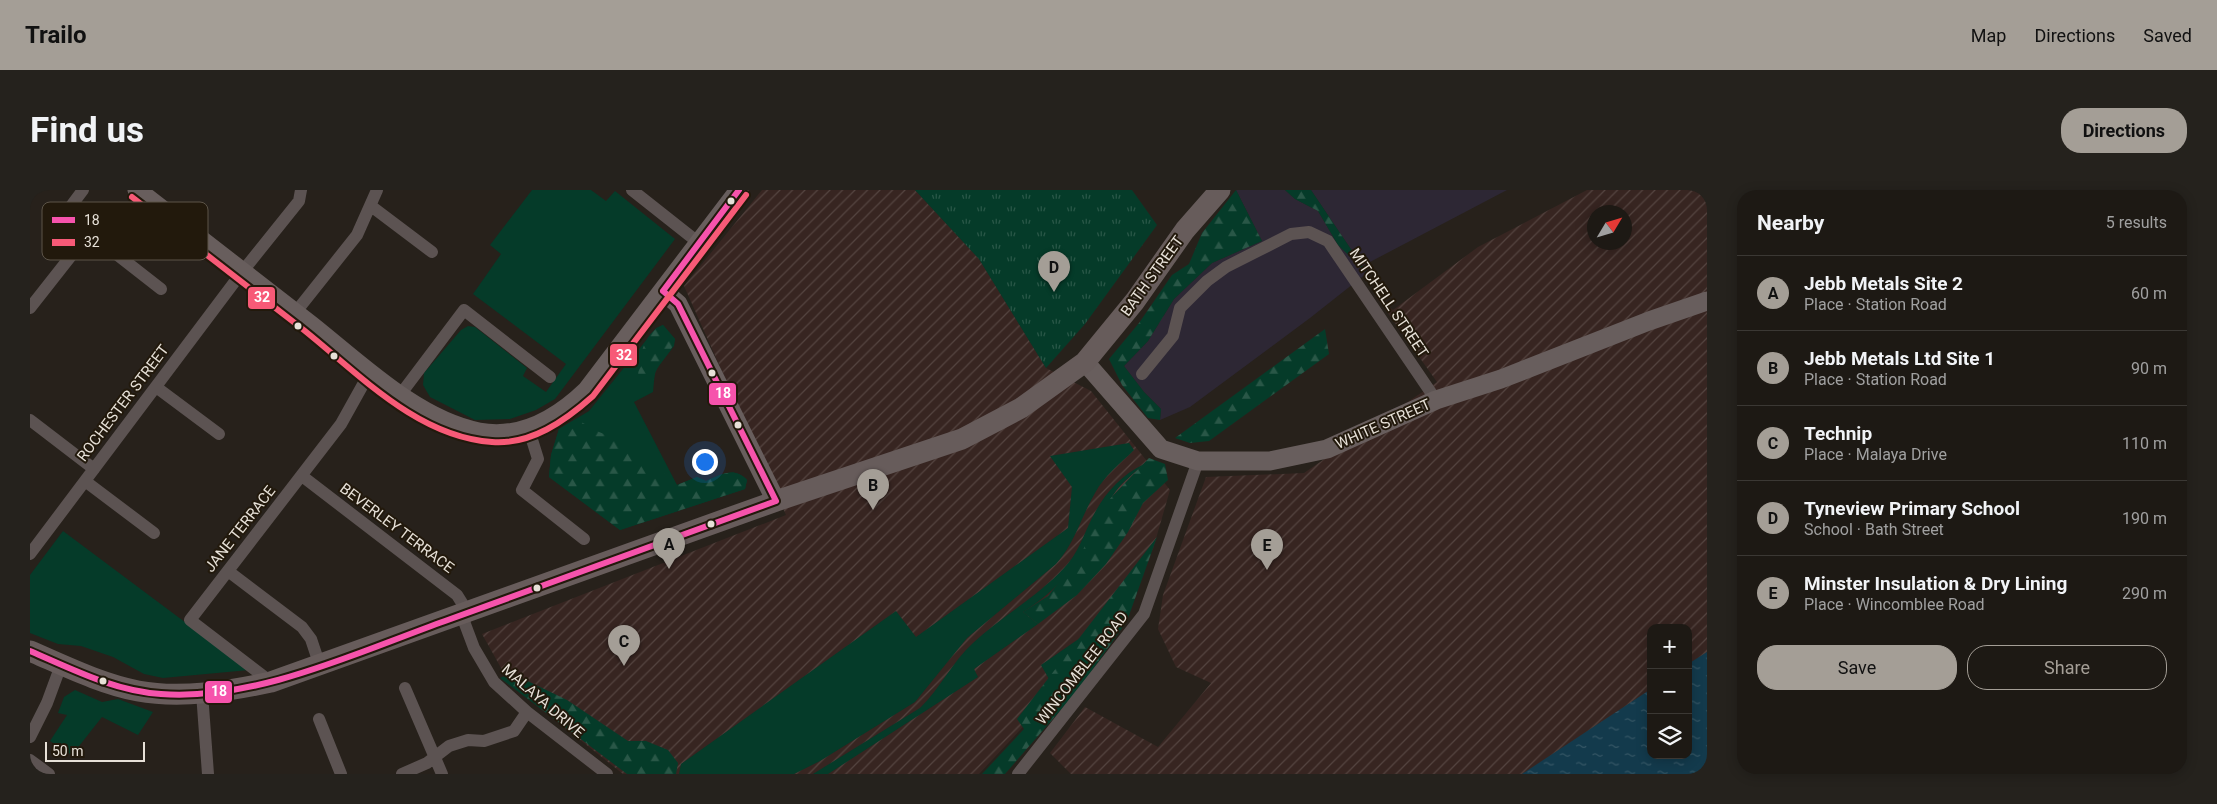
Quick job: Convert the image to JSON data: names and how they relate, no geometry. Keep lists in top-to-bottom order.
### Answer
{
  "streets": {
    "main road": ["BATH STREET"],
    "street": [
      "MITCHELL STREET",
      "ROCHESTER STREET",
      "WHITE STREET",
      "BEVERLEY TERRACE",
      "JANE TERRACE",
      "WINCOMBLEE ROAD",
      "MALAYA DRIVE"
    ]
  },
  "crossings": [
    ["BATH STREET", "WHITE STREET"],
    ["BATH STREET", "BEVERLEY TERRACE"],
    ["BATH STREET", "JANE TERRACE"],
    ["BATH STREET", "MALAYA DRIVE"],
    ["MITCHELL STREET", "WHITE STREET"],
    ["WHITE STREET", "WINCOMBLEE ROAD"],
    ["BEVERLEY TERRACE", "JANE TERRACE"],
    ["BEVERLEY TERRACE", "MALAYA DRIVE"]
  ],
  "lines": ["transit line 18", "transit line 32"],
  "legend": ["18", "32"],
  "scale_bar": "50 m",
  "north": "top right",
  "page": {
    "header": "Trailo",
    "nav": ["Map", "Directions", "Saved"],
    "buttons": [
      "Directions",
      ["Save", "Share"]
    ],
    "title": "Find us",
    "heading": ["Nearby", "5 results"],
    "pins": [
      "D",
      "B",
      "A",
      "E",
      "C"
    ],
    "list": [
      {
        "mark": "A",
        "name": "Jebb Metals Site 2",
        "note": "Place · Station Road",
        "value": "60 m"
      },
      {
        "mark": "B",
        "name": "Jebb Metals Ltd Site 1",
        "note": "Place · Station Road",
        "value": "90 m"
      },
      {
        "mark": "C",
        "name": "Technip",
        "note": "Place · Malaya Drive",
        "value": "110 m"
      },
      {
        "mark": "D",
        "name": "Tyneview Primary School",
        "note": "School · Bath Street",
        "value": "190 m"
      },
      {
        "mark": "E",
        "name": "Minster Insulation & Dry Lining",
        "note": "Place · Wincomblee Road",
        "value": "290 m"
      }
    ],
    "map_buttons": ["+", "−"],
    "scale": "50 m"
  }
}
